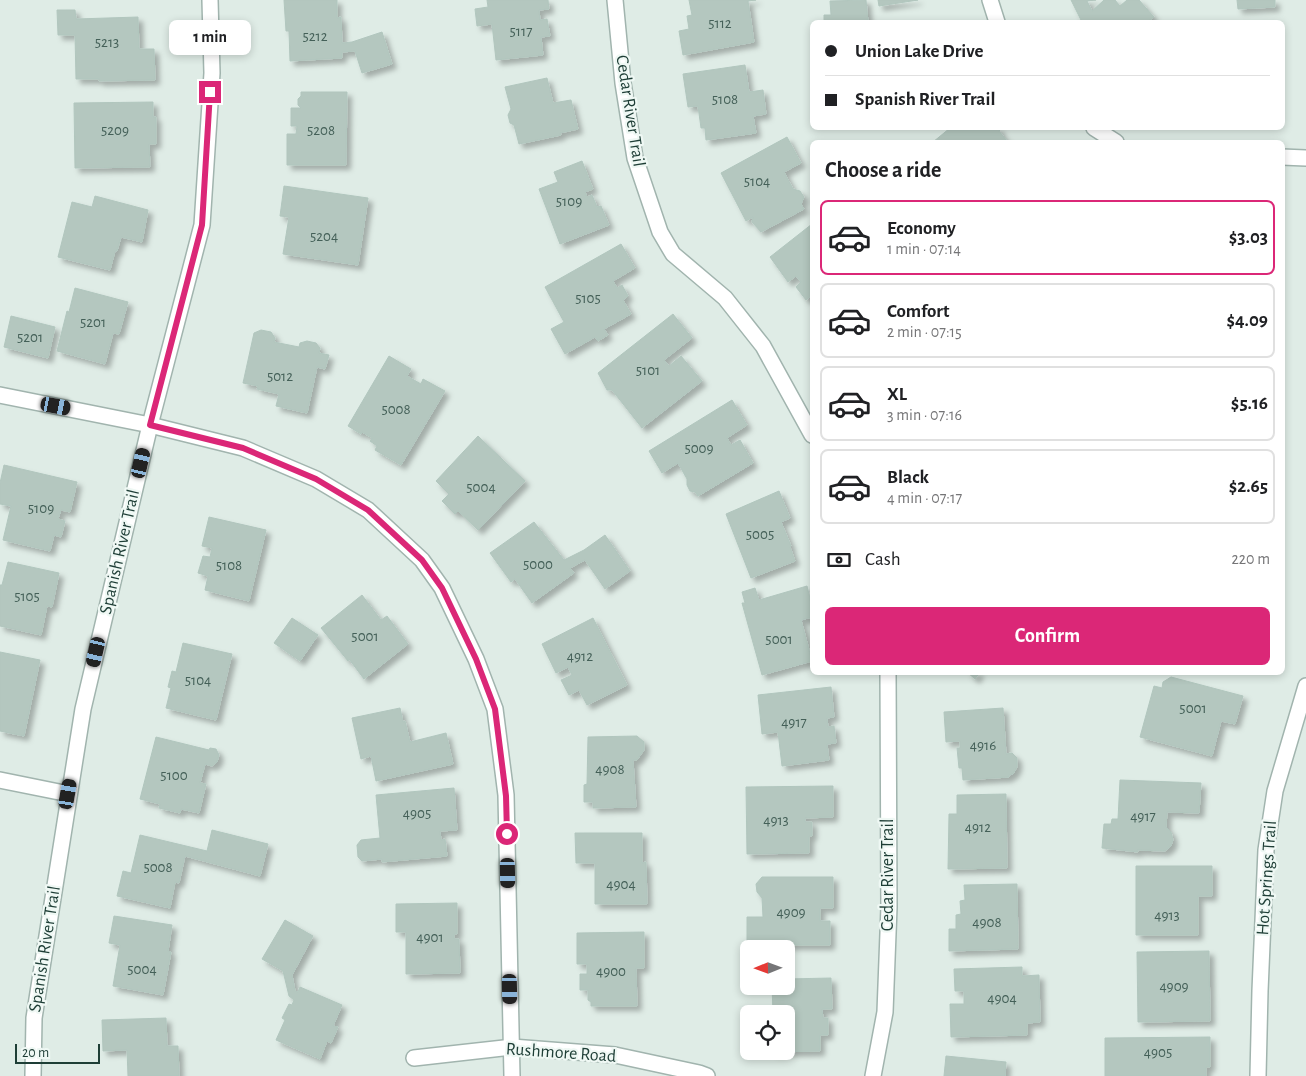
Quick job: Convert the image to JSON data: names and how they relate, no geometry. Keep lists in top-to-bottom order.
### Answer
{
  "streets": {
    "street": [
      "Cedar River Trail",
      "Spanish River Trail",
      "Hot Springs Trail",
      "Rushmore Road"
    ]
  },
  "house_numbers": [
    "5112",
    "5117",
    "5212",
    "5213",
    "5108",
    "5209",
    "5208",
    "5104",
    "5109",
    "5204",
    "5105",
    "5201",
    "5201",
    "5101",
    "5012",
    "5008",
    "5009",
    "5004",
    "5109",
    "5005",
    "5000",
    "5108",
    "5105",
    "5001",
    "5001",
    "4912",
    "5104",
    "5001",
    "4917",
    "4916",
    "4908",
    "5100",
    "4905",
    "4917",
    "4913",
    "4912",
    "5008",
    "4904",
    "4909",
    "4913",
    "4908",
    "4901",
    "5004",
    "4900",
    "4909",
    "4904",
    "4905"
  ],
  "scale_bar": "20 m",
  "north": "left",
  "page": {
    "bubble": "1 min",
    "banner": ["Union Lake Drive", "Spanish River Trail"],
    "heading": "Choose a ride",
    "list": [
      {
        "name": "Economy",
        "note": "1 min · 07:14",
        "value": "$3.03"
      },
      {
        "name": "Comfort",
        "note": "2 min · 07:15",
        "value": "$4.09"
      },
      {
        "name": "XL",
        "note": "3 min · 07:16",
        "value": "$5.16"
      },
      {
        "name": "Black",
        "note": "4 min · 07:17",
        "value": "$2.65"
      }
    ],
    "pay": ["Cash", "220 m"],
    "buttons": "Confirm",
    "scale": "20 m"
  }
}
